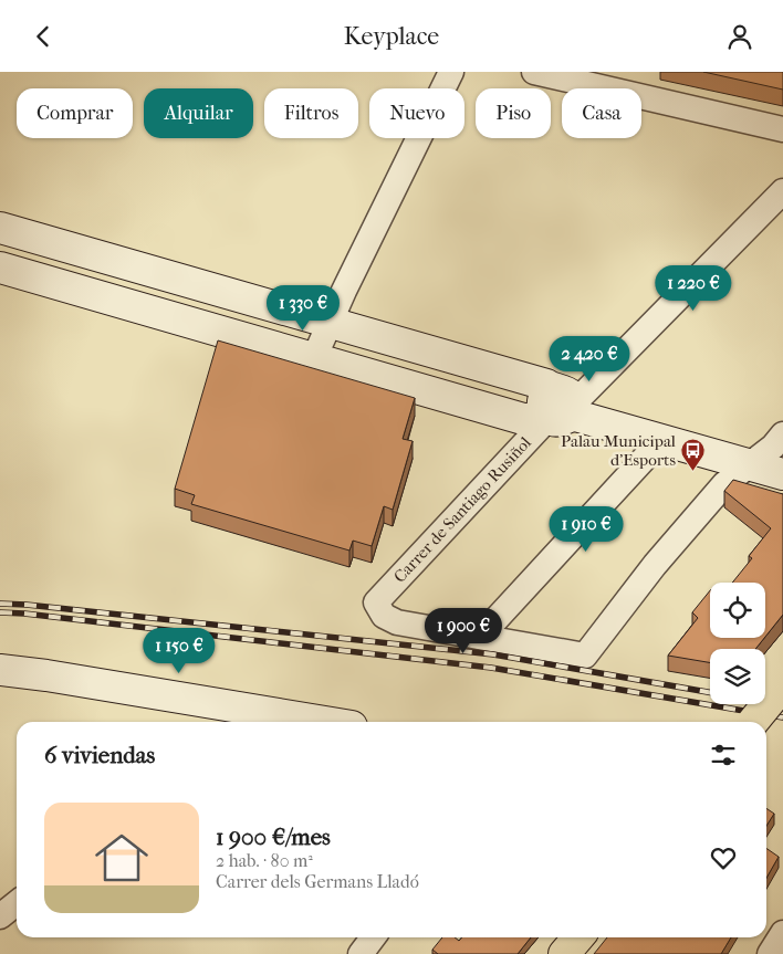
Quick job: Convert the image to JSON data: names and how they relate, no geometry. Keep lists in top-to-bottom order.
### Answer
{
  "streets": {
    "street": ["Carrer de Santiago Rusiñol"]
  },
  "places": {
    "bus stop": ["Palau Municipal d'Esports"]
  },
  "page": {
    "header": "Keyplace",
    "chip": [
      "Comprar",
      "Alquilar",
      "Filtros",
      "Nuevo",
      "Piso",
      "Casa"
    ],
    "price": [
      "1 220 €",
      "1 330 €",
      "2 420 €",
      "1 910 €",
      "1 900 €",
      "1 150 €"
    ],
    "heading": "6 viviendas",
    "list": [
      {
        "name": "1 900 €/mes",
        "note": "2 hab. · 80 m² · Carrer dels Germans Lladó"
      }
    ]
  }
}
